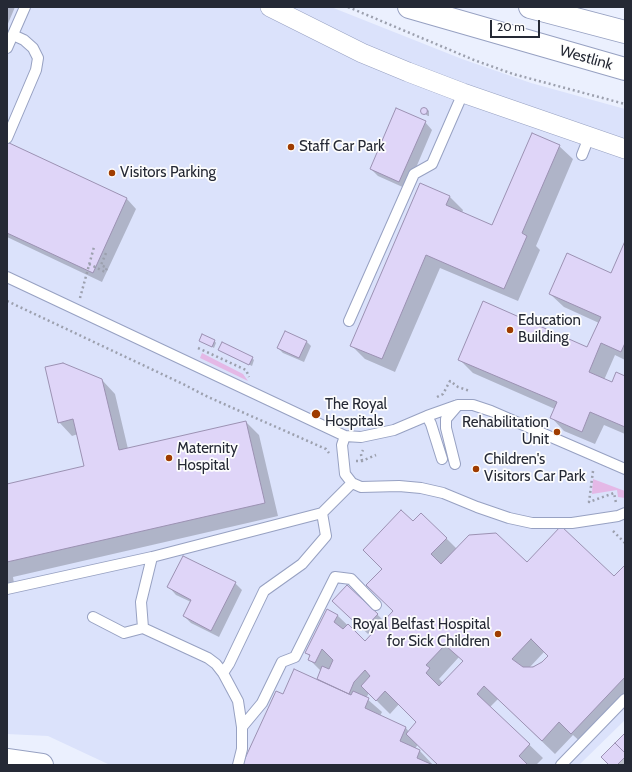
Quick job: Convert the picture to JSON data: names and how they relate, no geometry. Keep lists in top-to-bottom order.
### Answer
{
  "streets": {
    "main road": ["Westlink"]
  },
  "places": [
    "Staff Car Park",
    "Visitors Parking",
    "Education Building",
    "The Royal Hospitals",
    "Rehabilitation Unit",
    "Maternity Hospital",
    "Children's Visitors Car Park",
    "Royal Belfast Hospital for Sick Children"
  ],
  "scale_bar": "20 m"
}
